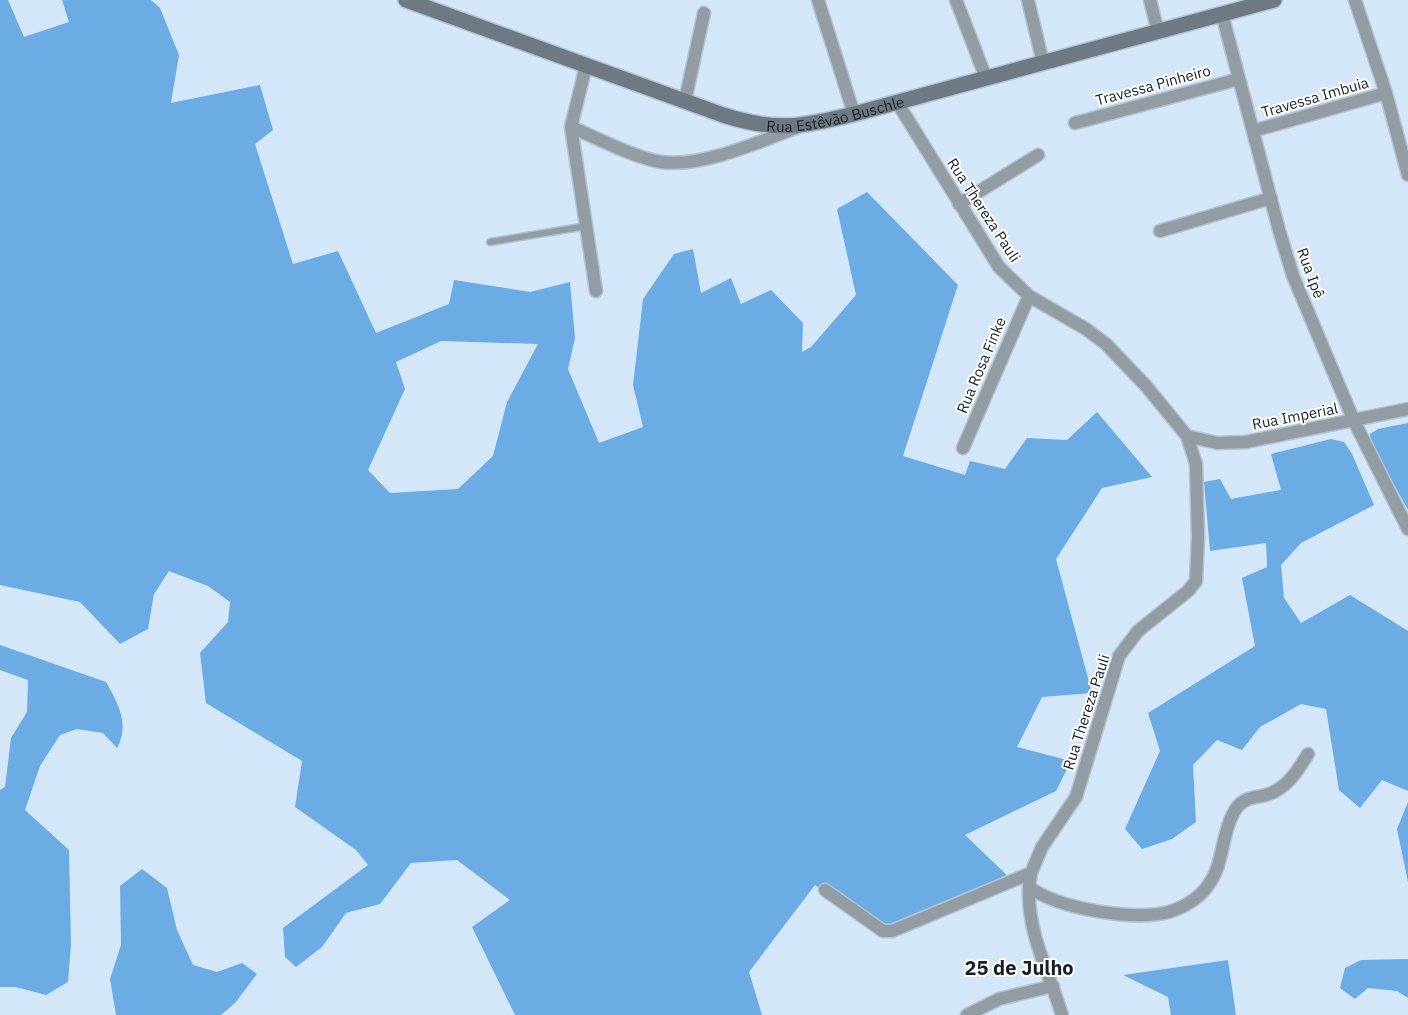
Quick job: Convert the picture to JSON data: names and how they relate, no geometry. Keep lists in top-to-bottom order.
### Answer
{
  "streets": {
    "street": [
      "Travessa Pinheiro",
      "Travessa Imbuia",
      "Rua Estêvão Buschle",
      "Rua Thereza Pauli",
      "Rua Ipê",
      "Rua Rosa Finke",
      "Rua Imperial"
    ]
  },
  "crossings": [
    ["Travessa Pinheiro", "Rua Ipê"],
    ["Travessa Imbuia", "Rua Ipê"],
    ["Rua Estêvão Buschle", "Rua Thereza Pauli"],
    ["Rua Estêvão Buschle", "Rua Ipê"],
    ["Rua Thereza Pauli", "Rua Rosa Finke"],
    ["Rua Thereza Pauli", "Rua Imperial"],
    ["Rua Ipê", "Rua Imperial"]
  ],
  "districts": ["25 de Julho"]
}
